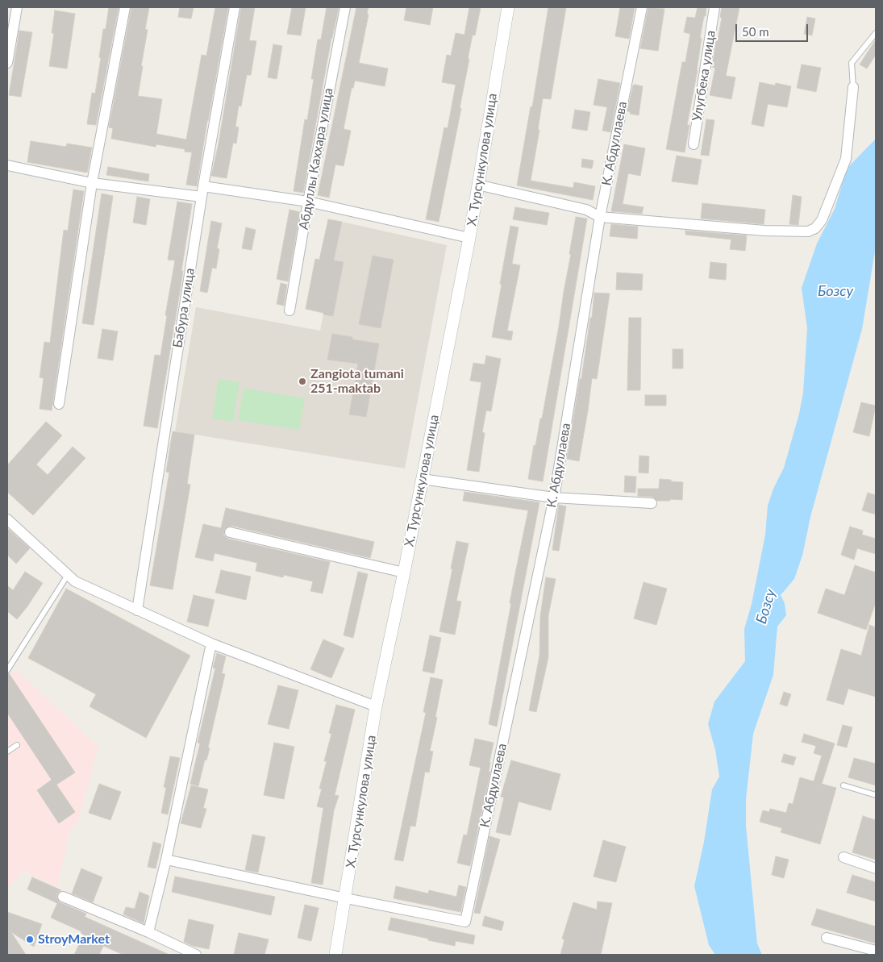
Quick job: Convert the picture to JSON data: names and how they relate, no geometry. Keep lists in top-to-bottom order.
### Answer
{
  "streets": {
    "street": [
      "Улугбека улица",
      "К. Абдуллаева",
      "Абдуллы Каххара улица",
      "Х. Турсункулова улица",
      "Бабура улица"
    ]
  },
  "crossings": [
    ["К. Абдуллаева", "Х. Турсункулова улица"]
  ],
  "water": ["Бозсу"],
  "places": ["Zangiota tumani 251-maktab", "StroyMarket"],
  "scale_bar": "50 m"
}
